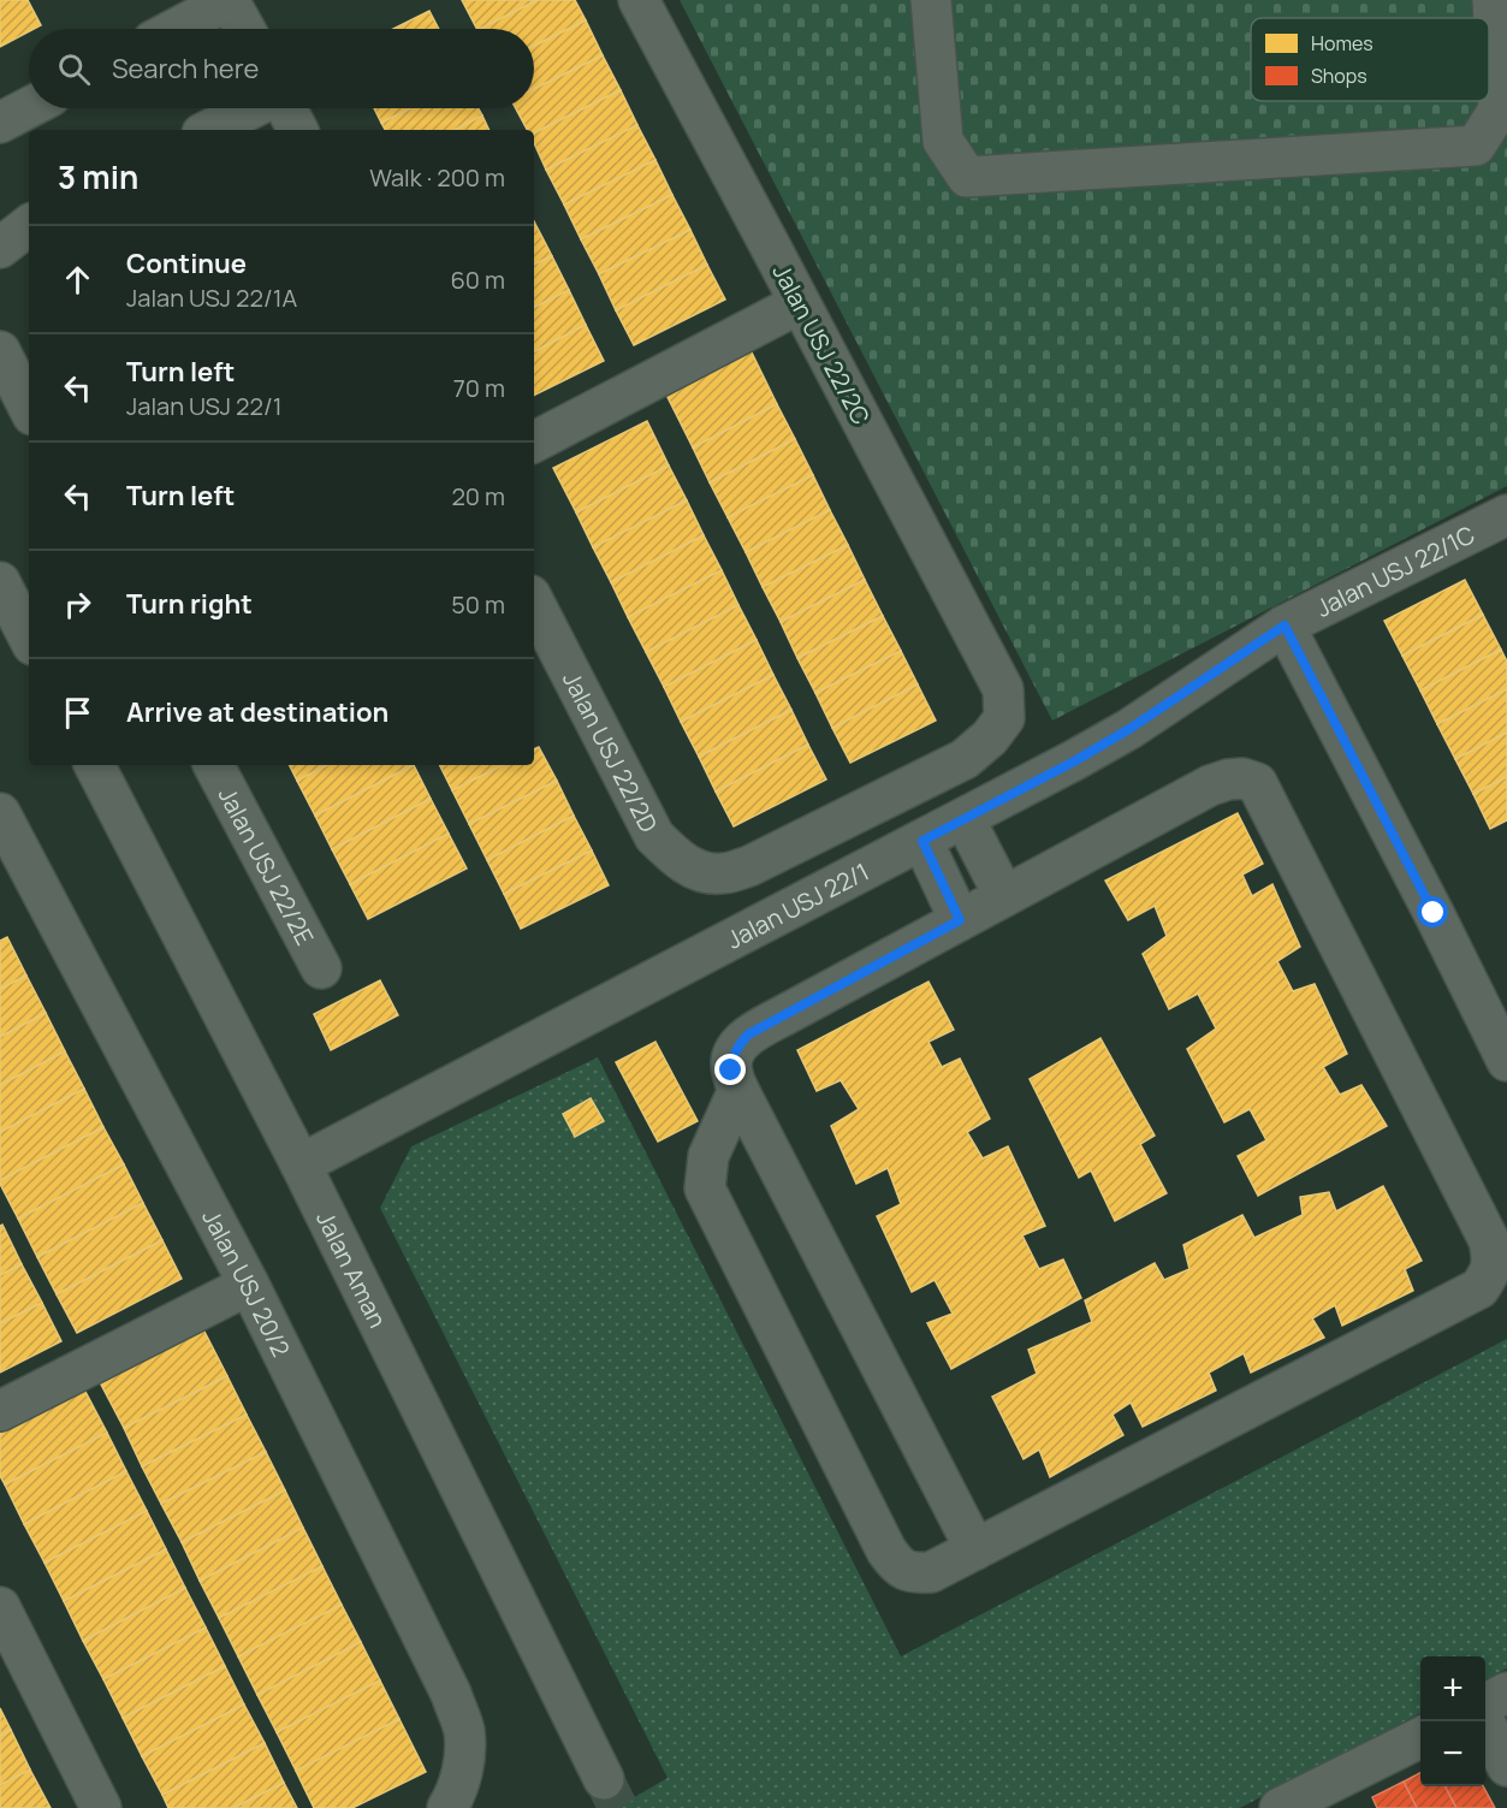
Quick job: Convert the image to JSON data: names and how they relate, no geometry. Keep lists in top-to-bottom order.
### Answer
{
  "streets": {
    "street": [
      "Jalan USJ 22/2C",
      "Jalan USJ 22/1C",
      "Jalan USJ 22/2D",
      "Jalan USJ 22/2E",
      "Jalan USJ 22/1",
      "Jalan Aman",
      "Jalan USJ 20/2"
    ]
  },
  "crossings": [
    ["Jalan USJ 22/2C", "Jalan USJ 22/2D"],
    ["Jalan USJ 22/1C", "Jalan USJ 22/1"],
    ["Jalan USJ 22/1", "Jalan Aman"]
  ],
  "legend": ["Homes", "Shops"],
  "page": {
    "search": "Search here",
    "heading": ["3 min", "Walk · 200 m"],
    "list": [
      ["Continue", "Jalan USJ 22/1A", "60 m"],
      ["Turn left", "Jalan USJ 22/1", "70 m"],
      ["Turn left", "20 m"],
      ["Turn right", "50 m"],
      "Arrive at destination"
    ],
    "map_buttons": ["+", "−"]
  }
}
